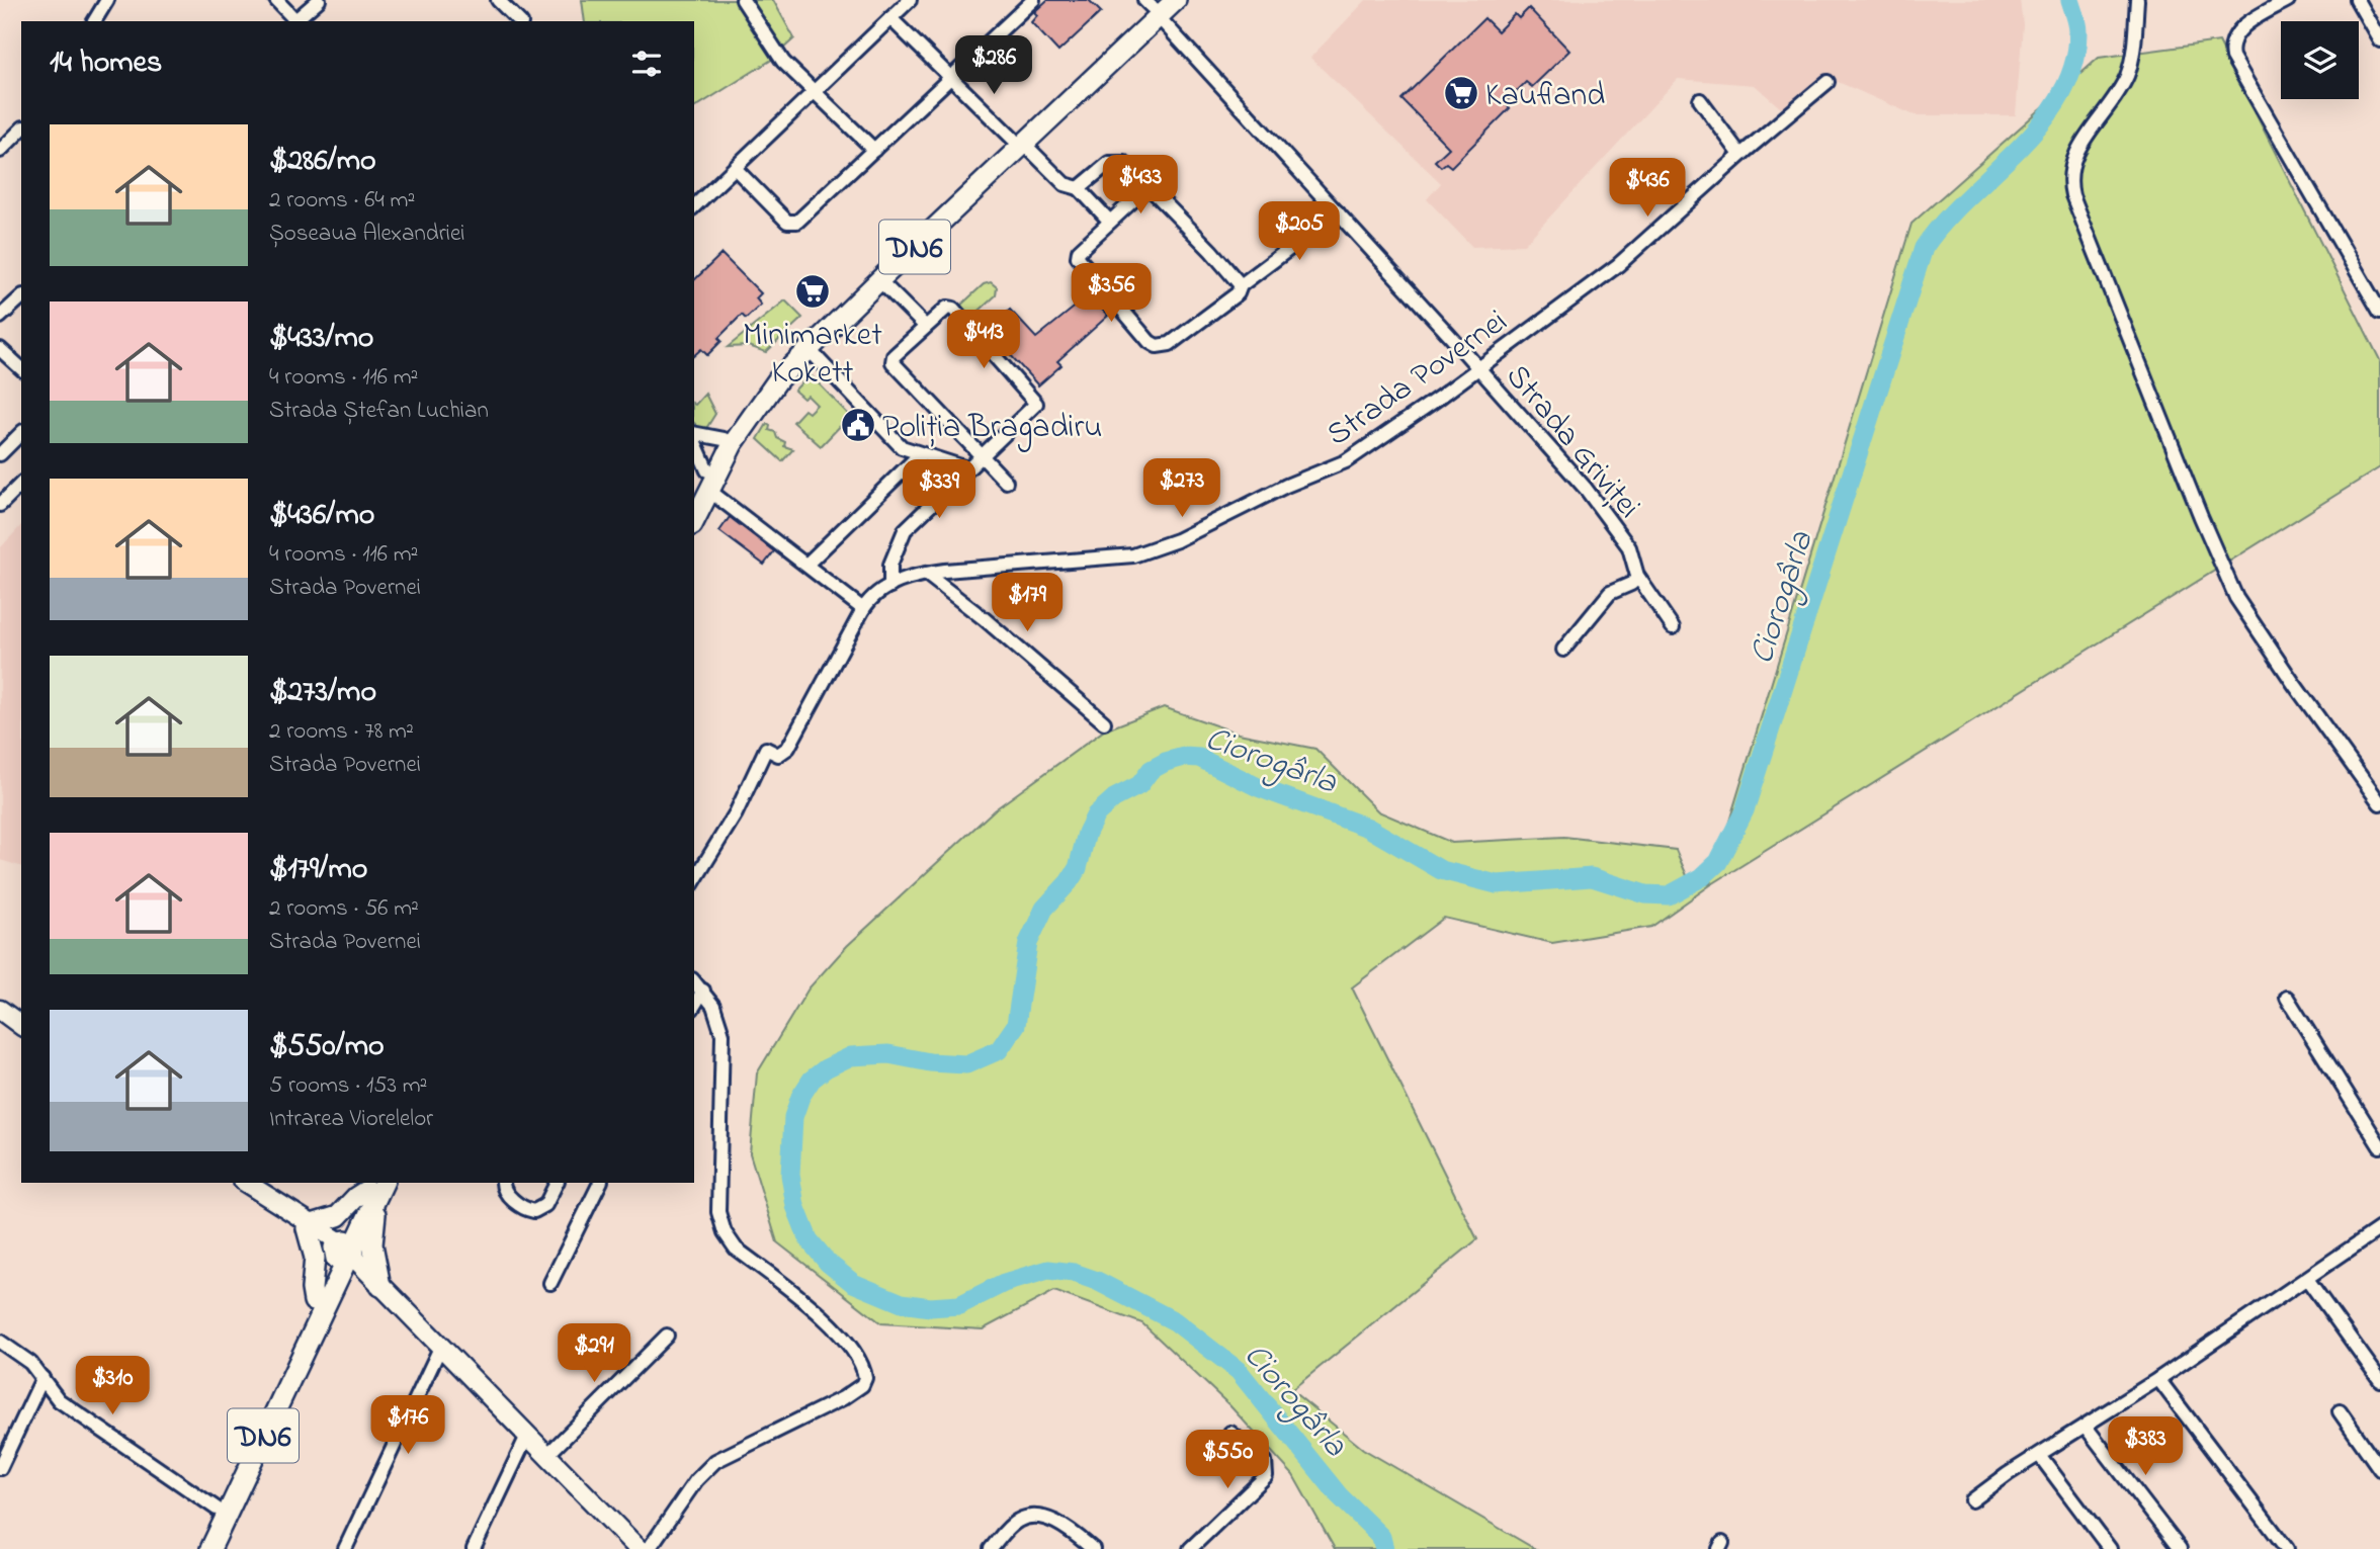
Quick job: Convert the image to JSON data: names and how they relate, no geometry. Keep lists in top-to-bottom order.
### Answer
{
  "streets": {
    "highway": ["DN6"],
    "street": ["Strada Povernei", "Strada Griviței"]
  },
  "crossings": [
    ["DN6", "Strada Griviței"],
    ["Strada Povernei", "Strada Griviței"]
  ],
  "water": ["Ciorogârla"],
  "places": {
    "supermarket": ["Kaufland", "Minimarket Kokett"],
    "public building": ["Poliția Bragadiru"]
  },
  "page": {
    "heading": "14 homes",
    "price": [
      "$286",
      "$433",
      "$436",
      "$205",
      "$356",
      "$413",
      "$273",
      "$339",
      "$179",
      "$291",
      "$310",
      "$176",
      "$383",
      "$550"
    ],
    "list": [
      {
        "name": "$286/mo",
        "note": "2 rooms · 64 m² · Șoseaua Alexandriei"
      },
      {
        "name": "$433/mo",
        "note": "4 rooms · 116 m² · Strada Ștefan Luchian"
      },
      {
        "name": "$436/mo",
        "note": "4 rooms · 116 m² · Strada Povernei"
      },
      {
        "name": "$273/mo",
        "note": "2 rooms · 78 m² · Strada Povernei"
      },
      {
        "name": "$179/mo",
        "note": "2 rooms · 56 m² · Strada Povernei"
      },
      {
        "name": "$550/mo",
        "note": "5 rooms · 153 m² · Intrarea Viorelelor"
      }
    ]
  }
}
